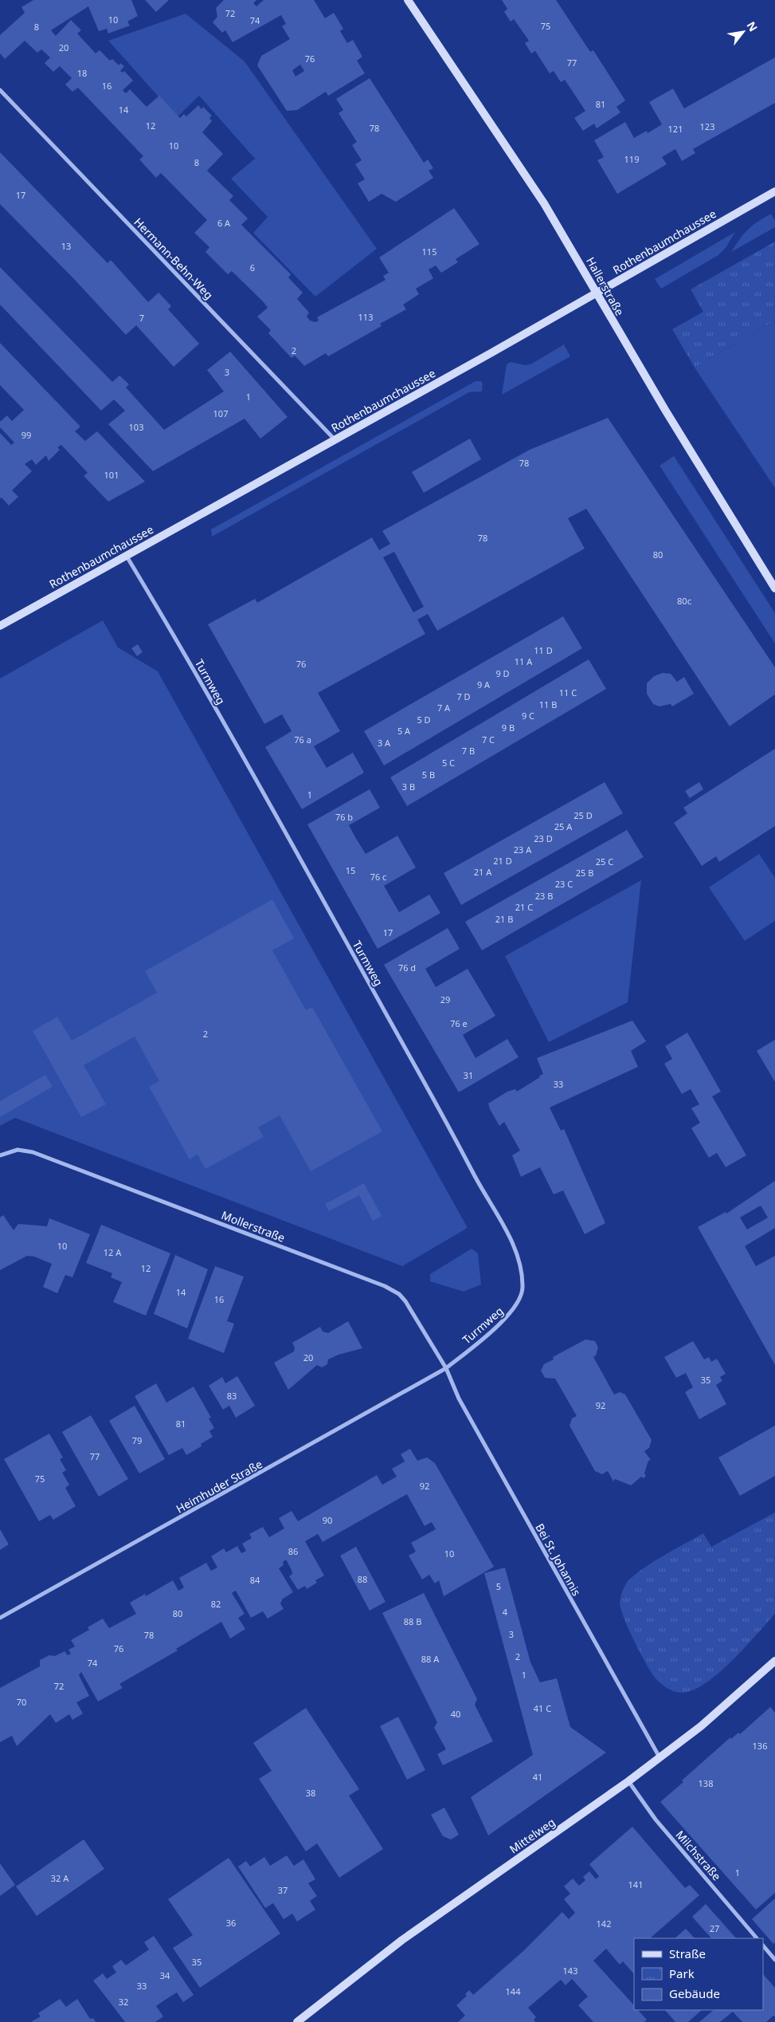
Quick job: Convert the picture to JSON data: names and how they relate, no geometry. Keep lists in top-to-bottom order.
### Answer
{
  "streets": {
    "main road": ["Rothenbaumchaussee", "Hallerstraße", "Mittelweg"],
    "street": [
      "Hermann-Behn-Weg",
      "Turmweg",
      "Mollerstraße",
      "Heimhuder Straße",
      "Bei St. Johannis",
      "Milchstraße"
    ]
  },
  "crossings": [
    ["Rothenbaumchaussee", "Hermann-Behn-Weg"],
    ["Rothenbaumchaussee", "Hallerstraße"],
    ["Rothenbaumchaussee", "Turmweg"],
    ["Turmweg", "Mollerstraße"],
    ["Turmweg", "Heimhuder Straße"],
    ["Turmweg", "Bei St. Johannis"],
    ["Mollerstraße", "Heimhuder Straße"],
    ["Mollerstraße", "Bei St. Johannis"],
    ["Heimhuder Straße", "Bei St. Johannis"],
    ["Bei St. Johannis", "Mittelweg"],
    ["Mittelweg", "Milchstraße"]
  ],
  "house_numbers": [
    "72",
    "10",
    "74",
    "75",
    "8",
    "20",
    "76",
    "77",
    "18",
    "16",
    "81",
    "14",
    "12",
    "123",
    "78",
    "121",
    "10",
    "119",
    "8",
    "17",
    "6 A",
    "13",
    "115",
    "6",
    "113",
    "7",
    "2",
    "3",
    "1",
    "107",
    "103",
    "99",
    "78",
    "101",
    "78",
    "80",
    "80c",
    "11 D",
    "11 A",
    "76",
    "9 D",
    "9 A",
    "11 C",
    "7 D",
    "11 B",
    "7 A",
    "9 C",
    "5 D",
    "9 B",
    "5 A",
    "76 a",
    "7 C",
    "3 A",
    "7 B",
    "5 C",
    "5 B",
    "3 B",
    "1",
    "25 D",
    "76 b",
    "25 A",
    "23 D",
    "23 A",
    "21 D",
    "25 C",
    "15",
    "21 A",
    "25 B",
    "76 c",
    "23 C",
    "23 B",
    "21 C",
    "21 B",
    "17",
    "76 d",
    "29",
    "76 e",
    "2",
    "31",
    "33",
    "10",
    "12 A",
    "12",
    "14",
    "16",
    "20",
    "35",
    "83",
    "92",
    "81",
    "79",
    "77",
    "75",
    "92",
    "90",
    "86",
    "10",
    "88",
    "84",
    "5",
    "82",
    "4",
    "80",
    "88 B",
    "3",
    "78",
    "76",
    "2",
    "88 A",
    "74",
    "1",
    "72",
    "70",
    "41 C",
    "40",
    "136",
    "41",
    "138",
    "38",
    "1",
    "32 A",
    "141",
    "37",
    "36",
    "142",
    "27",
    "35",
    "143",
    "34",
    "33",
    "144",
    "32"
  ],
  "legend": ["Straße", "Park", "Gebäude"],
  "north": "top right"
}
